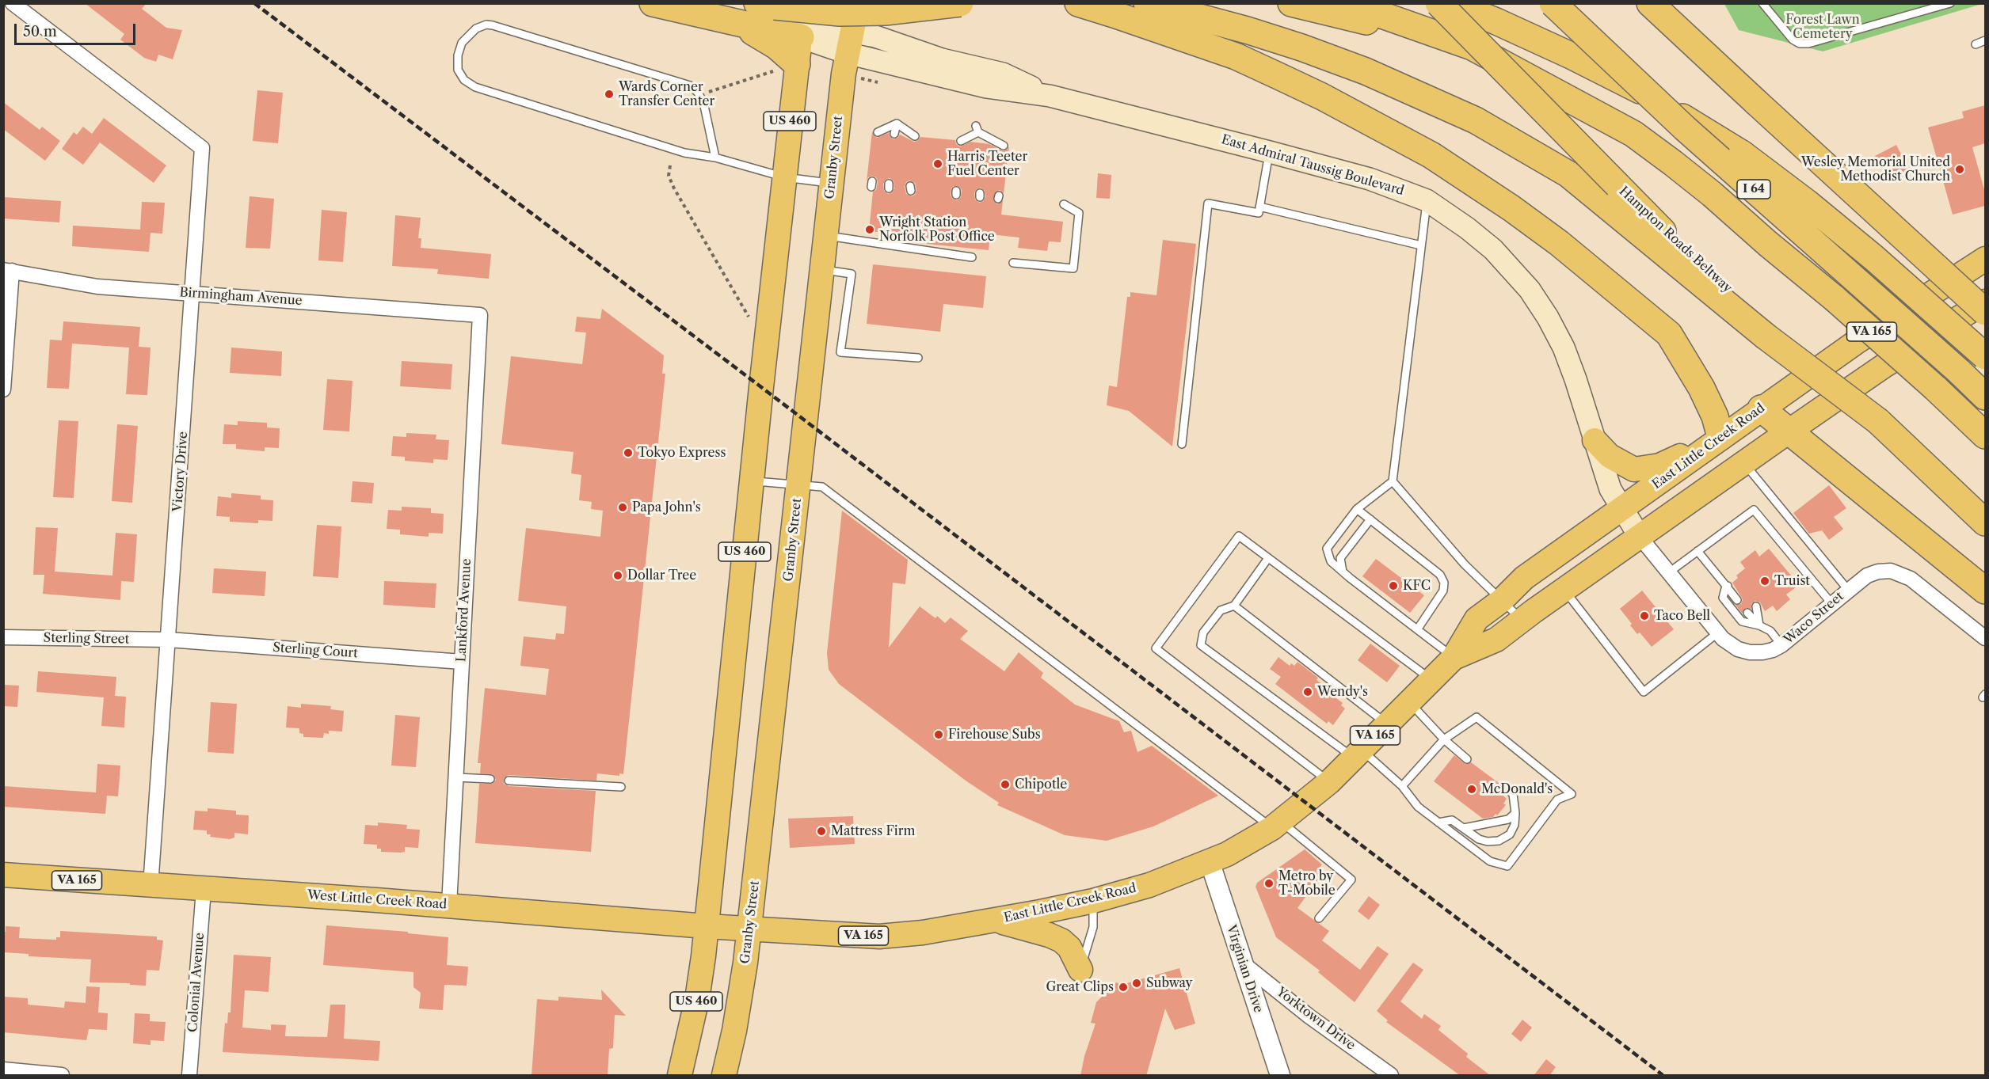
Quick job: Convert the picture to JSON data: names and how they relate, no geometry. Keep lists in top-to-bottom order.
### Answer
{
  "streets": {
    "highway": ["I 64", "Hampton Roads Beltway"],
    "main road": [
      "US 460",
      "Granby Street",
      "East Admiral Taussig Boulevard",
      "VA 165",
      "East Little Creek Road",
      "West Little Creek Road"
    ],
    "street": [
      "Birmingham Avenue",
      "Victory Drive",
      "Lankford Avenue",
      "Waco Street",
      "Sterling Street",
      "Sterling Court",
      "Virginian Drive",
      "Colonial Avenue",
      "Yorktown Drive"
    ]
  },
  "crossings": [
    ["US 460", "East Admiral Taussig Boulevard"],
    ["US 460", "West Little Creek Road"],
    ["Granby Street", "East Admiral Taussig Boulevard"],
    ["Granby Street", "East Little Creek Road"],
    ["Granby Street", "West Little Creek Road"],
    ["East Admiral Taussig Boulevard", "East Little Creek Road"],
    ["East Admiral Taussig Boulevard", "Waco Street"],
    ["Birmingham Avenue", "Victory Drive"],
    ["Birmingham Avenue", "Lankford Avenue"],
    ["East Little Creek Road", "Waco Street"],
    ["East Little Creek Road", "West Little Creek Road"],
    ["East Little Creek Road", "Virginian Drive"],
    ["Victory Drive", "Sterling Street"],
    ["Victory Drive", "Sterling Court"],
    ["Victory Drive", "West Little Creek Road"],
    ["Lankford Avenue", "Sterling Court"],
    ["Lankford Avenue", "West Little Creek Road"],
    ["Sterling Street", "Sterling Court"],
    ["West Little Creek Road", "Colonial Avenue"],
    ["Virginian Drive", "Yorktown Drive"]
  ],
  "parks": ["Forest Lawn Cemetery"],
  "places": [
    "Wards Corner Transfer Center",
    "Harris Teeter Fuel Center",
    "Wesley Memorial United Methodist Church",
    "Wright Station Norfolk Post Office",
    "Tokyo Express",
    "Papa John's",
    "Dollar Tree",
    "Truist",
    "KFC",
    "Taco Bell",
    "Wendy's",
    "Firehouse Subs",
    "Chipotle",
    "McDonald's",
    "Mattress Firm",
    "Metro by T-Mobile",
    "Subway",
    "Great Clips"
  ],
  "scale_bar": "50 m"
}
